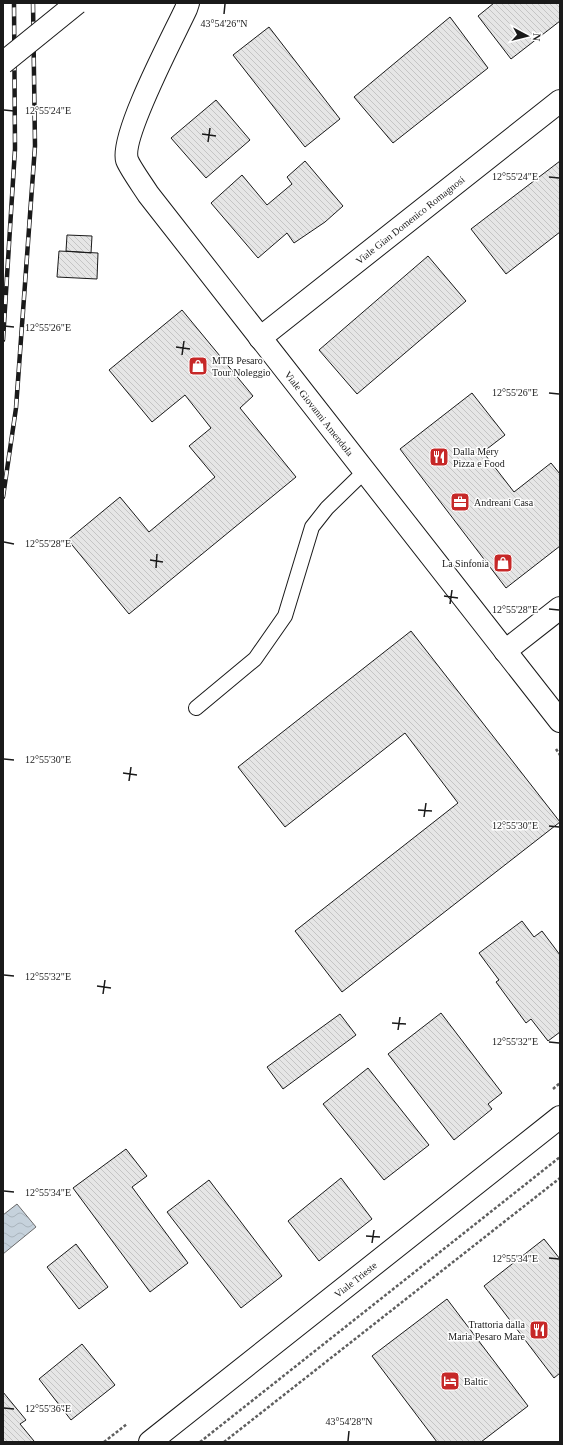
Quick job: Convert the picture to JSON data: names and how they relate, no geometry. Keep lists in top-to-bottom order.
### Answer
{
  "streets": {
    "street": ["Viale Gian Domenico Romagnosi", "Viale Giovanni Amendola", "Viale Trieste"]
  },
  "crossings": [
    ["Viale Gian Domenico Romagnosi", "Viale Giovanni Amendola"]
  ],
  "places": {
    "shop": ["MTB Pesaro Tour Noleggio", "La Sinfonia"],
    "restaurant": ["Dalla Mery Pizza e Food", "Trattoria dalla Maria Pesaro Mare"],
    "office": ["Andreani Casa"],
    "hotel": ["Baltic"]
  },
  "north": "right",
  "coordinates": [
    "43°54'26\"N",
    "12°55'24\"E",
    "12°55'26\"E",
    "12°55'28\"E",
    "12°55'30\"E",
    "12°55'32\"E",
    "12°55'34\"E",
    "12°55'36\"E",
    "43°54'28\"N"
  ]
}
